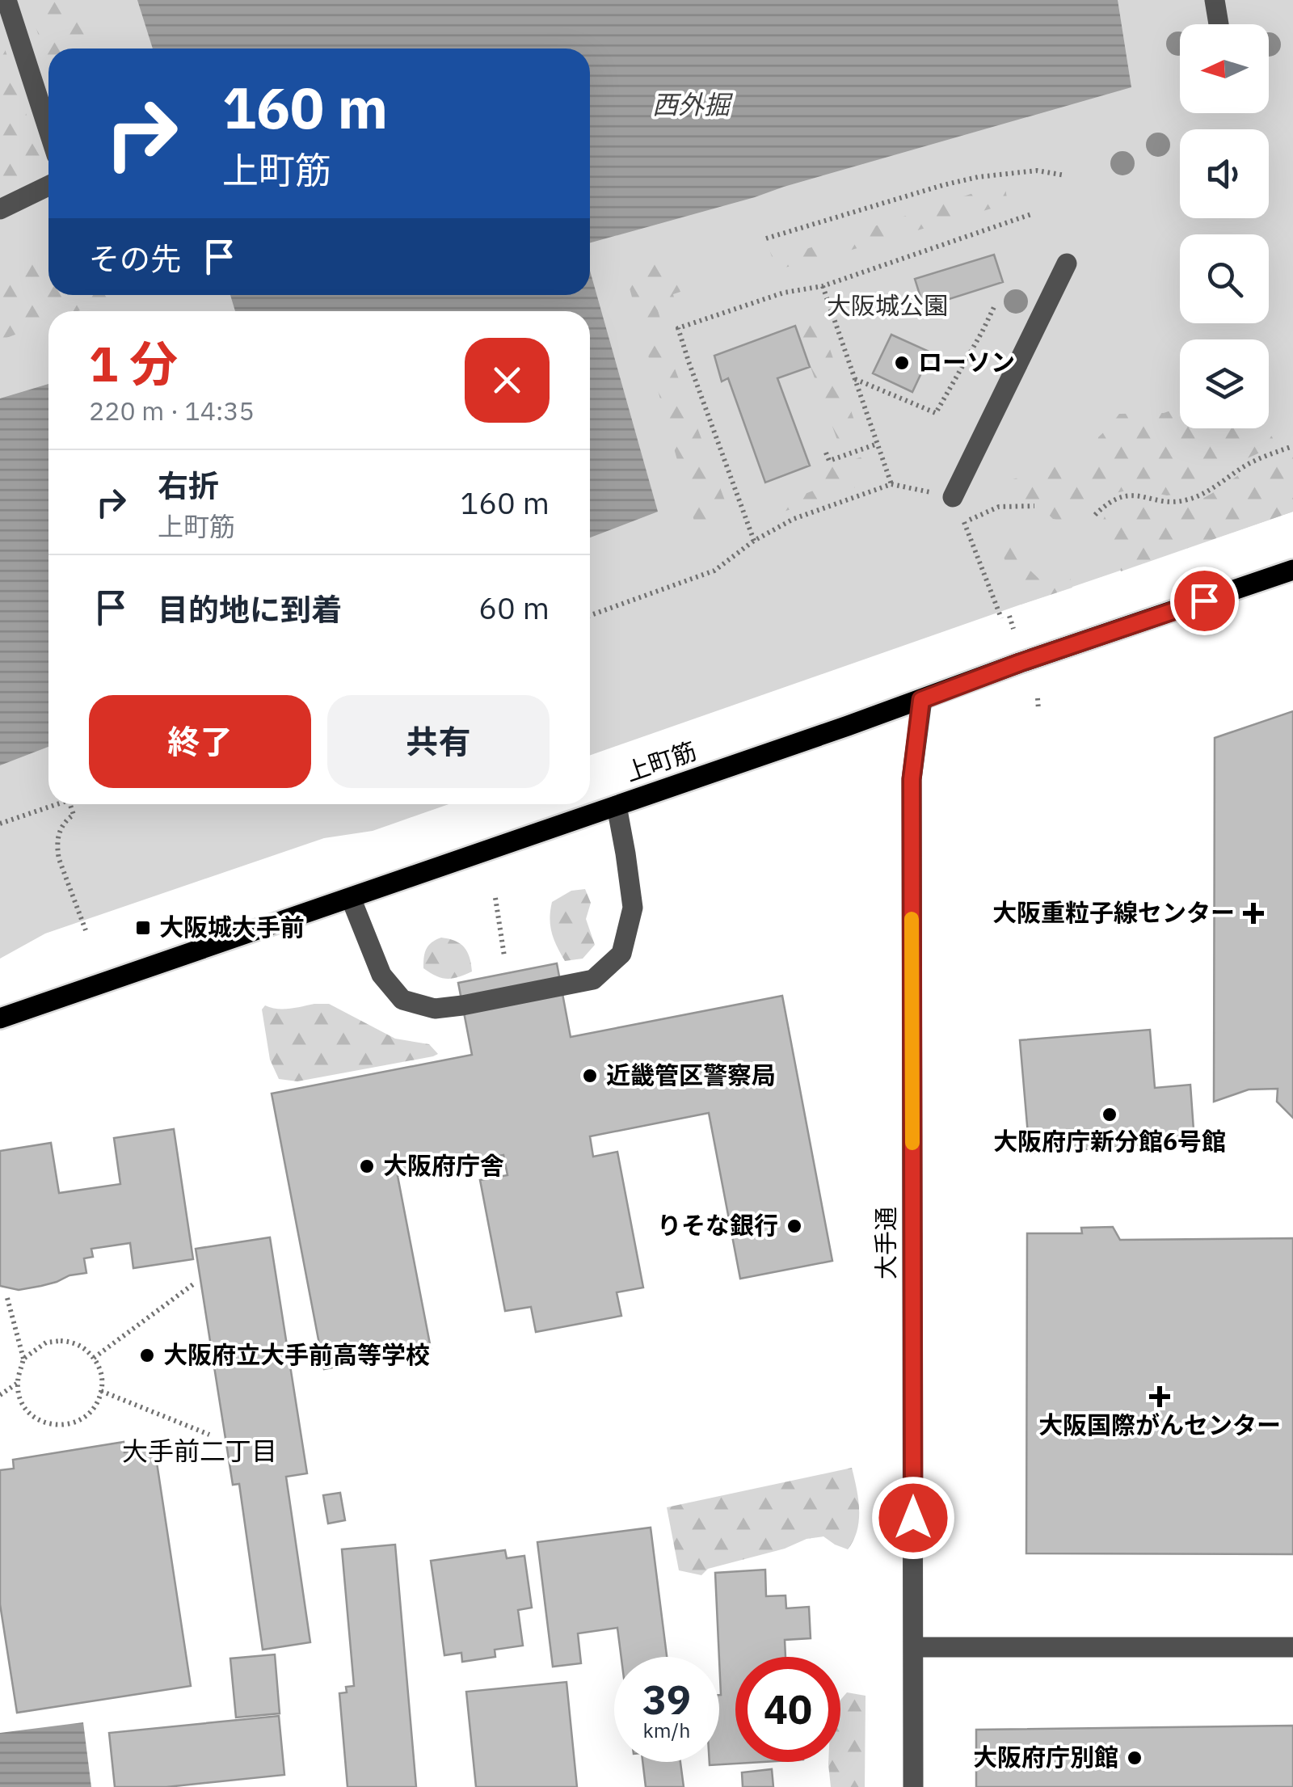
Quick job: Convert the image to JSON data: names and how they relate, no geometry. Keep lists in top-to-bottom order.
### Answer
{
  "streets": {
    "main road": ["上町筋"],
    "street": ["大手通"]
  },
  "crossings": [
    ["上町筋", "大手通"]
  ],
  "districts": ["大手前二丁目"],
  "water": ["西外掘"],
  "parks": ["大阪城公園"],
  "places": {
    "other": [
      "ローソン",
      "近畿管区警察局",
      "大阪府庁新分館6号館",
      "大阪府庁舎",
      "りそな銀行",
      "大阪府立大手前高等学校",
      "大阪府庁別館"
    ],
    "health": ["大阪重粒子線センター", "大阪国際がんセンター"],
    "transit": ["大阪城大手前"]
  },
  "north": "left",
  "page": {
    "turn": ["160 m", "上町筋"],
    "then": "その先",
    "heading": ["1 分", "220 m · 14:35"],
    "list": [
      {
        "name": "右折",
        "note": "上町筋",
        "value": "160 m"
      },
      {
        "name": "目的地に到着",
        "value": "60 m"
      }
    ],
    "buttons": ["終了", "共有"],
    "speed": "39 km/h",
    "limit": "40"
  }
}
